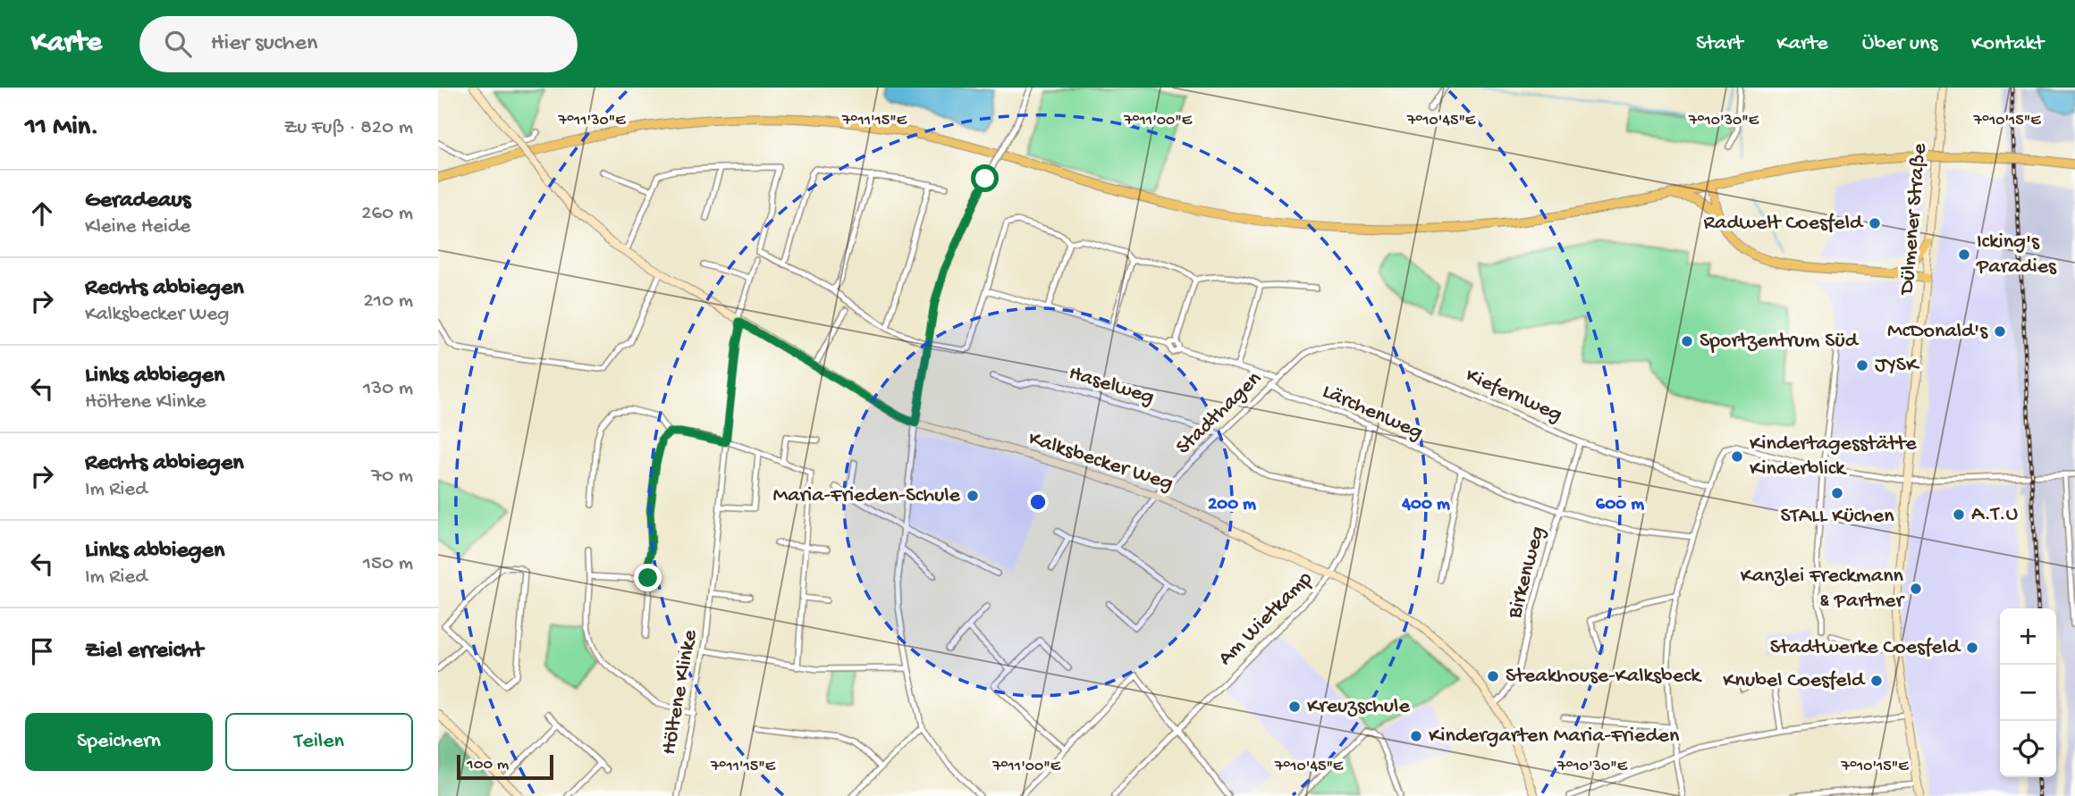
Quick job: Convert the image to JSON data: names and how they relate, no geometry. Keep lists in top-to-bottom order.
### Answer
{
  "streets": {
    "street": [
      "Dülmener Straße",
      "Haselweg",
      "Kiefernweg",
      "Lärchenweg",
      "Stadthagen",
      "Kalksbecker Weg",
      "Birkenweg",
      "Am Wietkamp",
      "Höltene Klinke"
    ]
  },
  "crossings": [
    ["Haselweg", "Stadthagen"],
    ["Kiefernweg", "Stadthagen"],
    ["Kiefernweg", "Birkenweg"],
    ["Lärchenweg", "Stadthagen"],
    ["Lärchenweg", "Birkenweg"],
    ["Lärchenweg", "Am Wietkamp"],
    ["Stadthagen", "Kalksbecker Weg"],
    ["Kalksbecker Weg", "Birkenweg"],
    ["Kalksbecker Weg", "Am Wietkamp"],
    ["Kalksbecker Weg", "Höltene Klinke"]
  ],
  "places": [
    "Radwelt Coesfeld",
    "Icking's Paradies",
    "McDonald's",
    "Sportzentrum Süd",
    "JYSK",
    "Kindertagesstätte Kinderblick",
    "STALL Küchen",
    "Maria-Frieden-Schule",
    "A.T.U",
    "Kanzlei Freckmann & Partner",
    "Stadtwerke Coesfeld",
    "Steakhouse-Kalksbeck",
    "Knubel Coesfeld",
    "Kreuzschule",
    "Kindergarten Maria-Frieden"
  ],
  "scale_bar": "100 m",
  "page": {
    "header": "Karte",
    "search": "Hier suchen",
    "nav": [
      "Start",
      "Karte",
      "Über uns",
      "Kontakt"
    ],
    "heading": ["11 Min.", "Zu Fuß · 820 m"],
    "list": [
      ["Geradeaus", "Kleine Heide", "260 m"],
      ["Rechts abbiegen", "Kalksbecker Weg", "210 m"],
      ["Links abbiegen", "Höltene Klinke", "130 m"],
      ["Rechts abbiegen", "Im Ried", "70 m"],
      ["Links abbiegen", "Im Ried", "150 m"],
      "Ziel erreicht"
    ],
    "map_buttons": ["+", "−"],
    "buttons": ["Speichern", "Teilen"],
    "scale": "100 m"
  },
  "coordinates": [
    "7°11'30\"E",
    "7°11'15\"E",
    "7°11'00\"E",
    "7°10'45\"E",
    "7°10'30\"E",
    "7°10'15\"E"
  ],
  "rings": ["200 m", "400 m", "600 m"]
}
